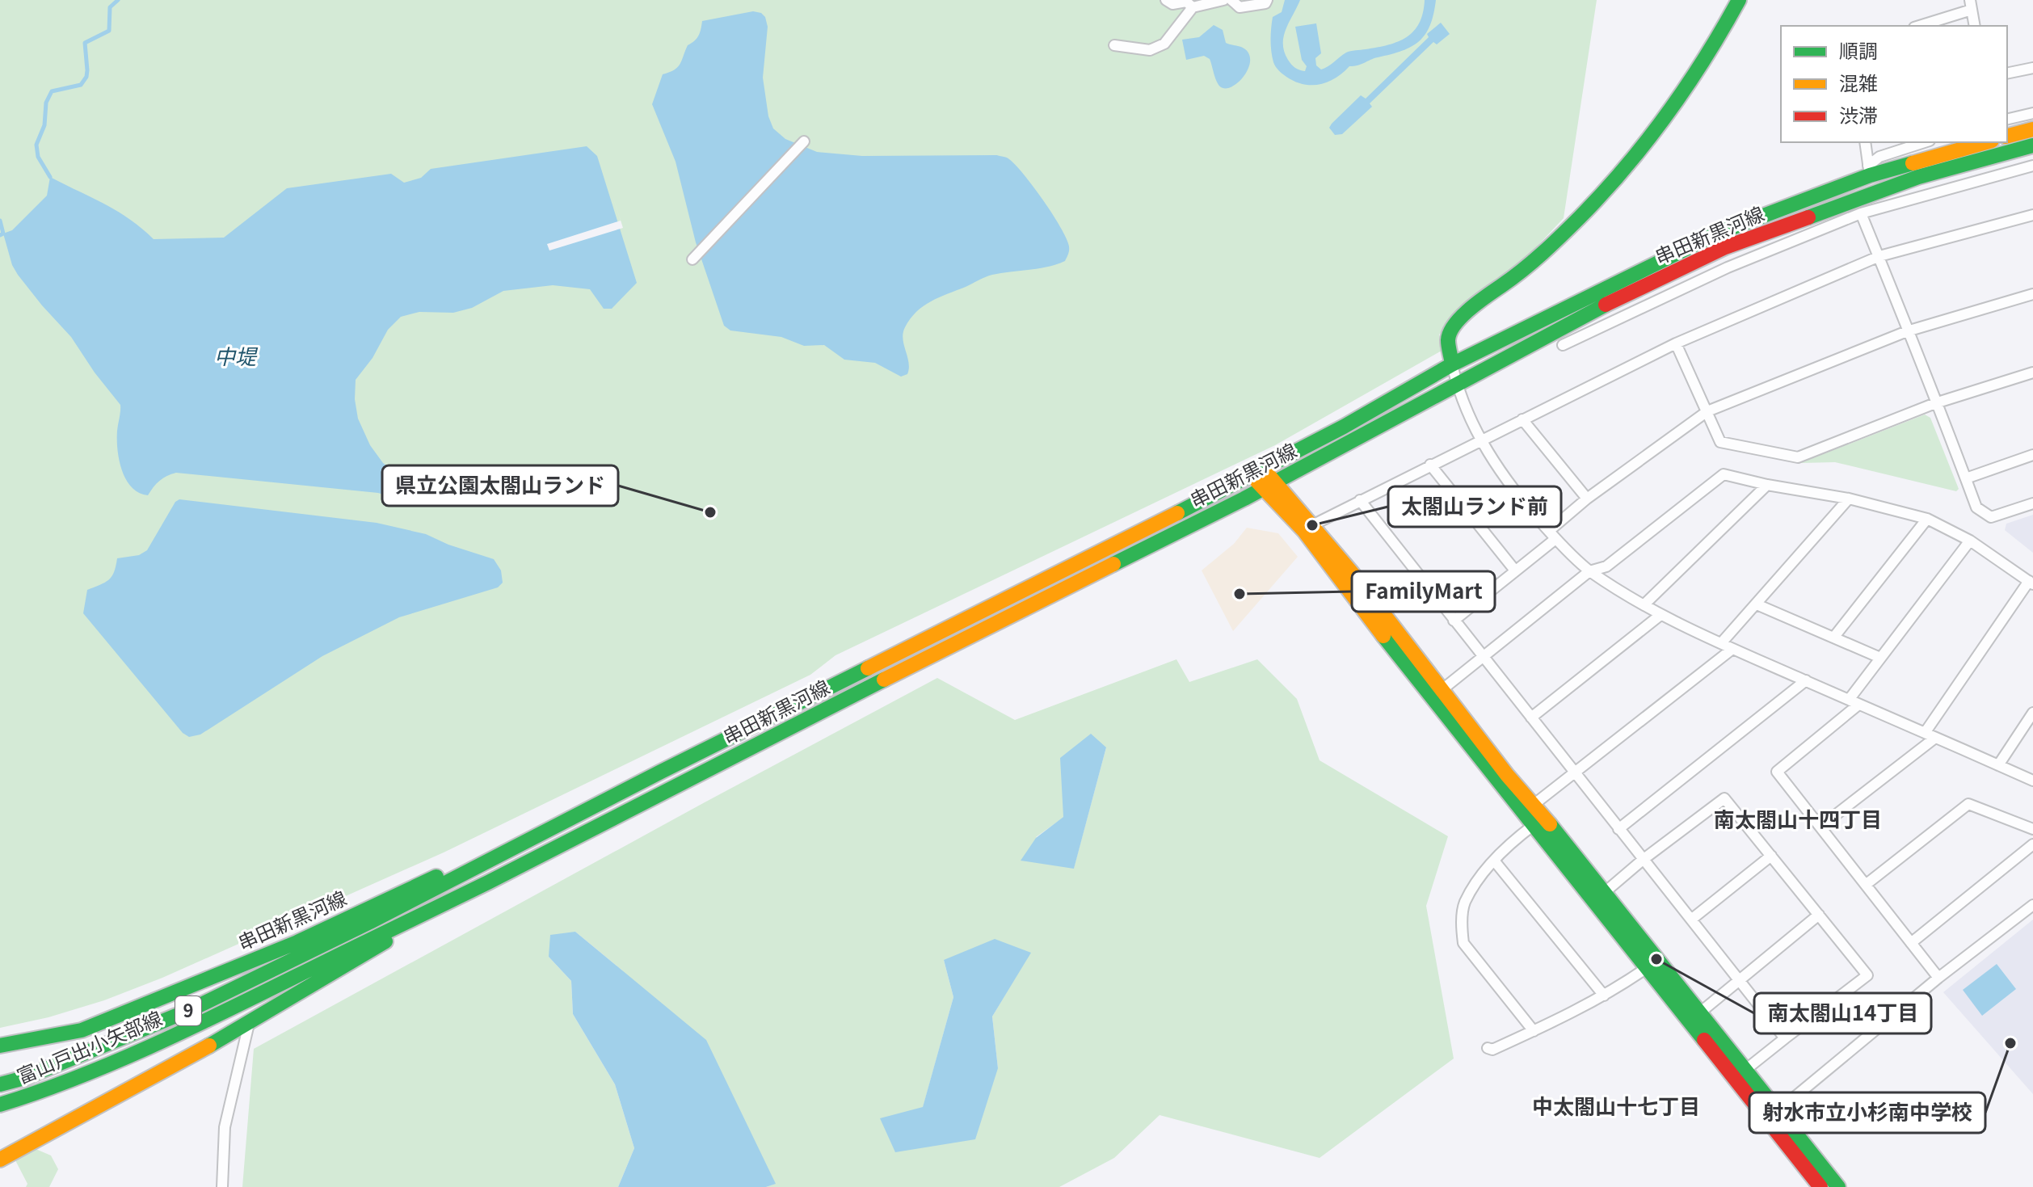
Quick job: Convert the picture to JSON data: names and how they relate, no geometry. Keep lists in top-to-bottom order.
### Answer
{
  "streets": {
    "main road": ["串田新黒河線", "9", "富山戸出小矢部線"]
  },
  "crossings": [
    ["串田新黒河線", "富山戸出小矢部線"]
  ],
  "districts": ["南太閤山十四丁目", "中太閤山十七丁目"],
  "water": ["中堤"],
  "places": [
    "県立公園太閤山ランド",
    "太閤山ランド前",
    "FamilyMart",
    "南太閤山14丁目",
    "射水市立小杉南中学校"
  ],
  "legend": ["順調", "混雑", "渋滞"]
}
